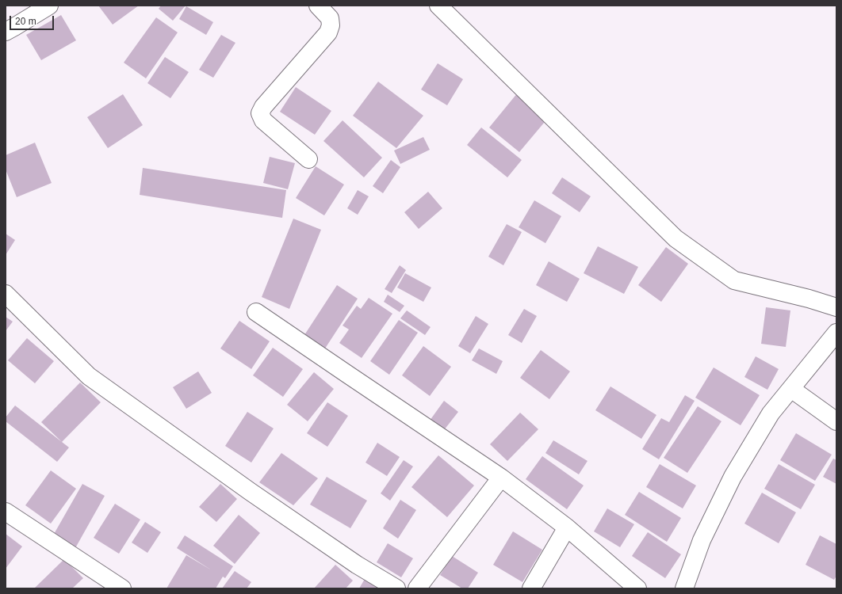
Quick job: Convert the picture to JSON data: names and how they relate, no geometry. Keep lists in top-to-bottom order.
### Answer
{
  "scale_bar": "20 m"
}
